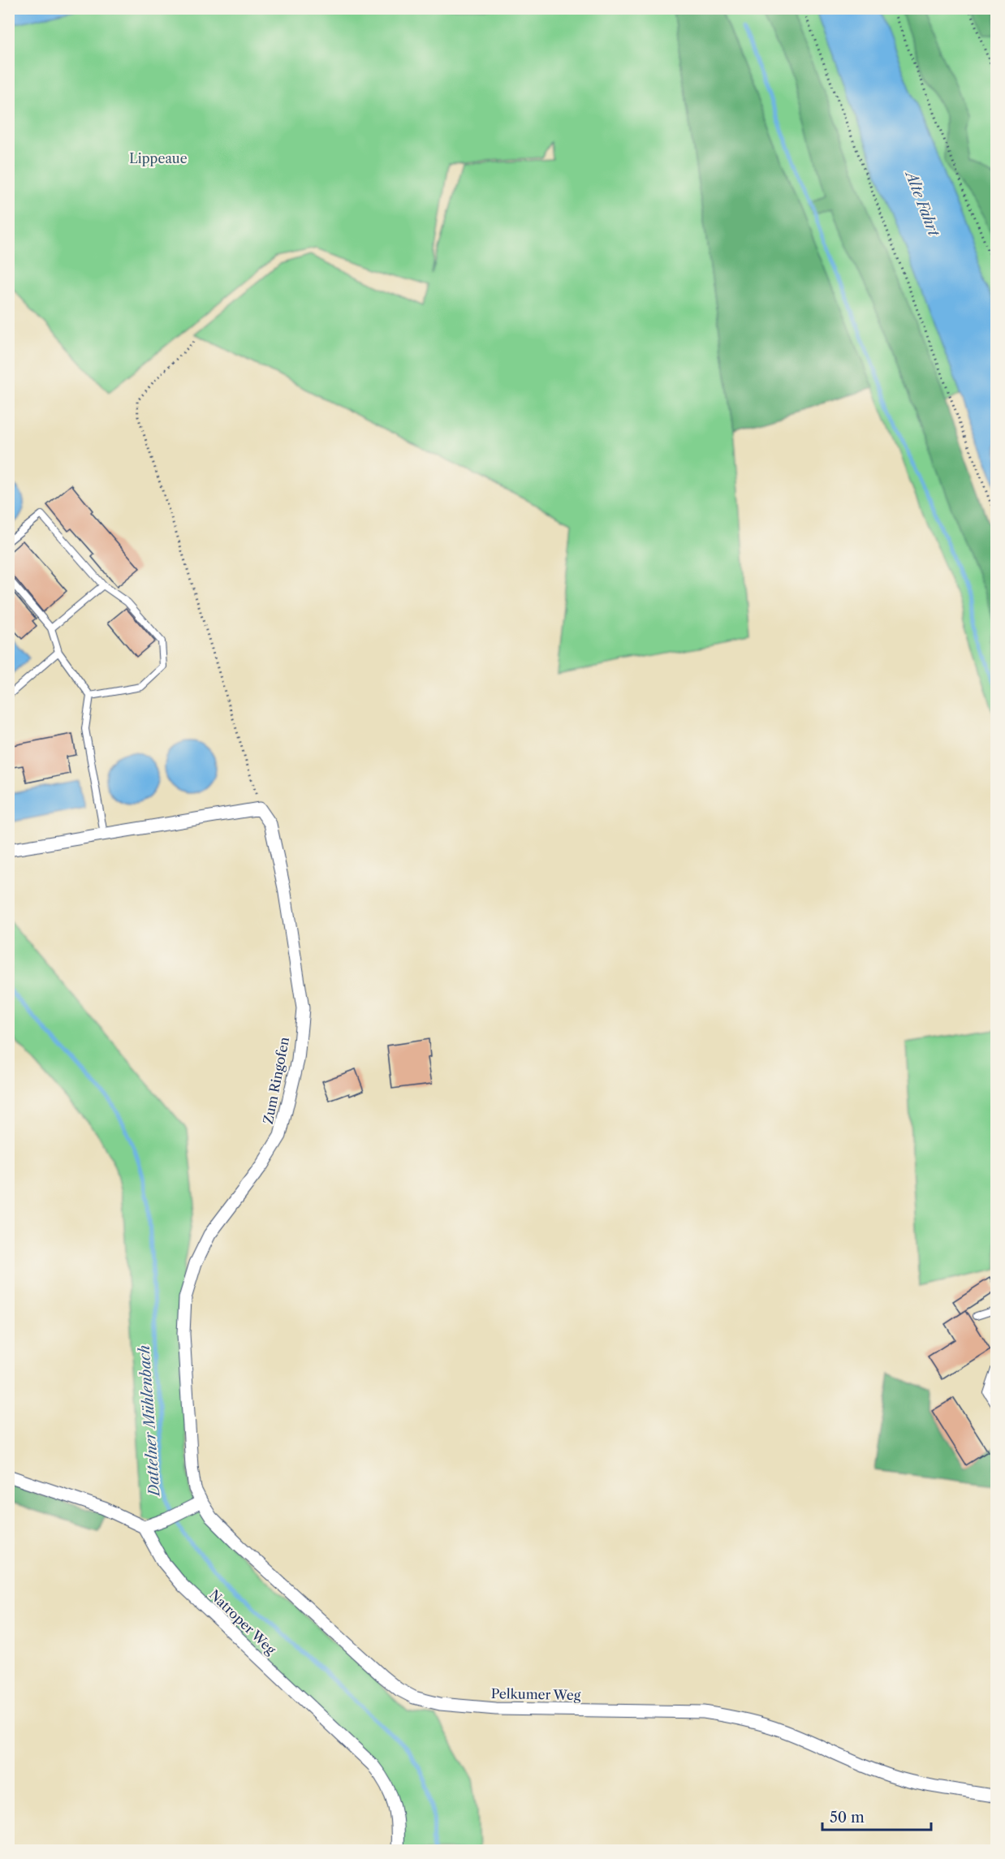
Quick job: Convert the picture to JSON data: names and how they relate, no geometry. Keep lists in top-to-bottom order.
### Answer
{
  "streets": {
    "street": ["Zum Ringofen", "Natroper Weg", "Pelkumer Weg"]
  },
  "crossings": [
    ["Zum Ringofen", "Pelkumer Weg"]
  ],
  "water": ["Alte Fahrt", "Dattelner Mühlenbach"],
  "parks": ["Lippeaue"],
  "scale_bar": "50 m"
}
